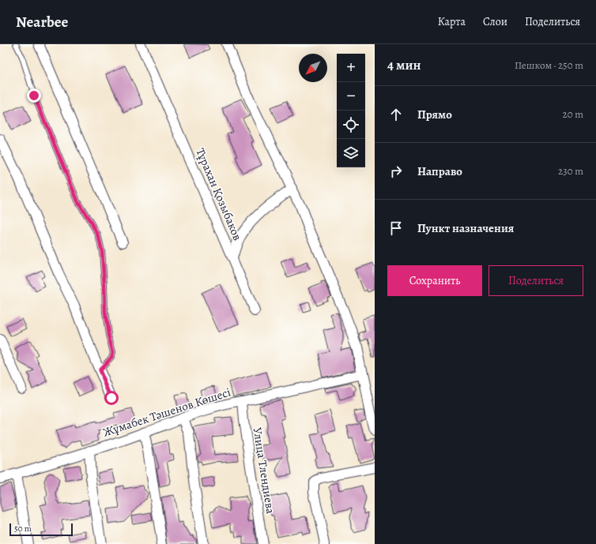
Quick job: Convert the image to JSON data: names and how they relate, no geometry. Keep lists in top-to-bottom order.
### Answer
{
  "streets": {
    "street": ["Тұрахан Қозыбаков", "Жұмабек Тәшенов Көшесі", "Улица Тлендиева"]
  },
  "crossings": [
    ["Жұмабек Тәшенов Көшесі", "Улица Тлендиева"]
  ],
  "scale_bar": "50 m",
  "north": "bottom left",
  "page": {
    "header": "Nearbee",
    "nav": ["Карта", "Слои", "Поделиться"],
    "heading": ["4 мин", "Пешком · 250 m"],
    "map_buttons": ["+", "−"],
    "list": [
      ["Прямо", "20 m"],
      ["Направо", "230 m"],
      "Пункт назначения"
    ],
    "buttons": ["Сохранить", "Поделиться"],
    "scale": "50 m"
  }
}
